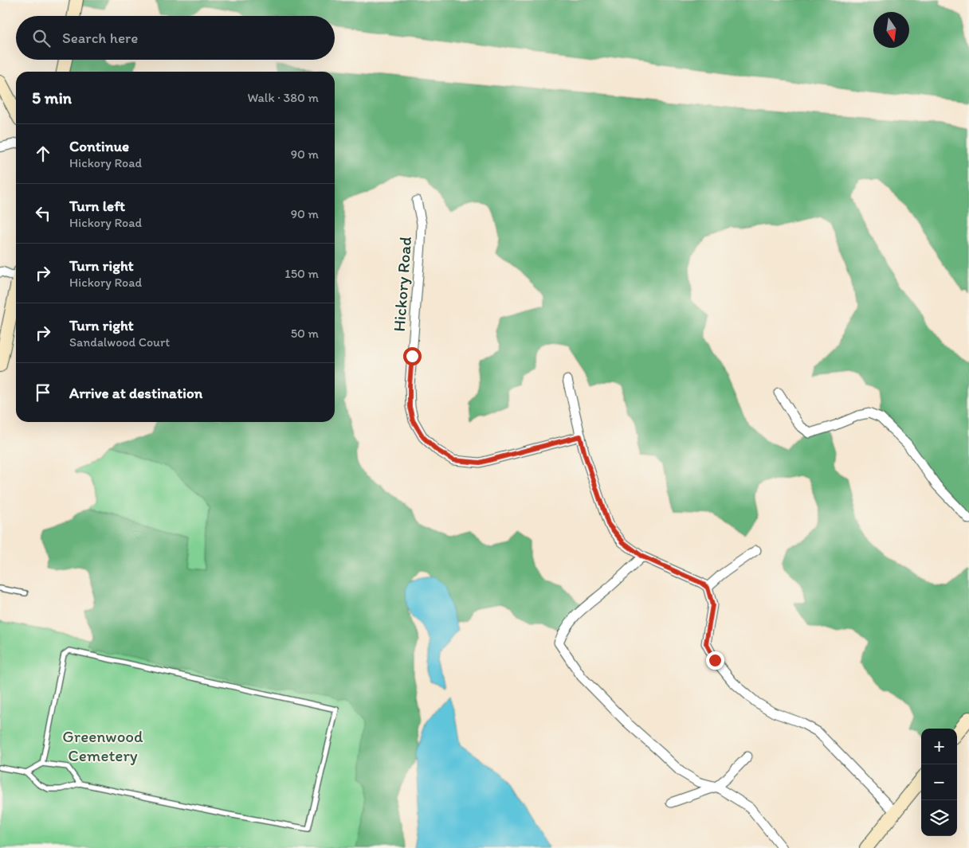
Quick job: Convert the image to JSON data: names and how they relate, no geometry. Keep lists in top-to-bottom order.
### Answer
{
  "streets": {
    "street": ["Hickory Road"]
  },
  "parks": ["Greenwood Cemetery"],
  "north": "bottom",
  "page": {
    "search": "Search here",
    "heading": ["5 min", "Walk · 380 m"],
    "list": [
      ["Continue", "Hickory Road", "90 m"],
      ["Turn left", "Hickory Road", "90 m"],
      ["Turn right", "Hickory Road", "150 m"],
      ["Turn right", "Sandalwood Court", "50 m"],
      "Arrive at destination"
    ],
    "map_buttons": ["+", "−"]
  }
}
